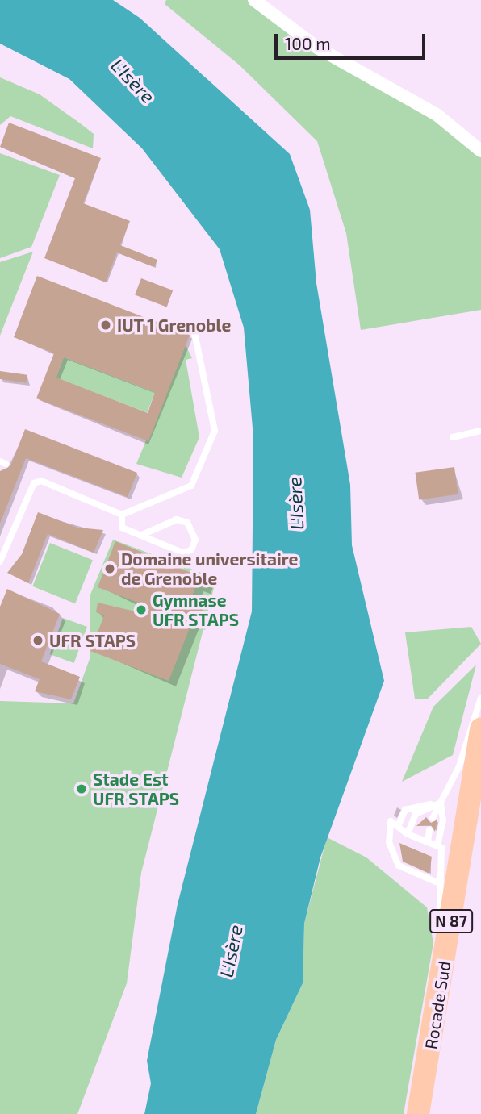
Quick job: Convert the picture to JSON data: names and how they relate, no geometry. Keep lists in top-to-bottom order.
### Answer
{
  "streets": {
    "highway": ["N 87", "Rocade Sud"]
  },
  "water": ["L'Isère"],
  "places": [
    "IUT 1 Grenoble",
    "Domaine universitaire de Grenoble",
    "Gymnase UFR STAPS",
    "UFR STAPS",
    "Stade Est UFR STAPS"
  ],
  "scale_bar": "100 m"
}
